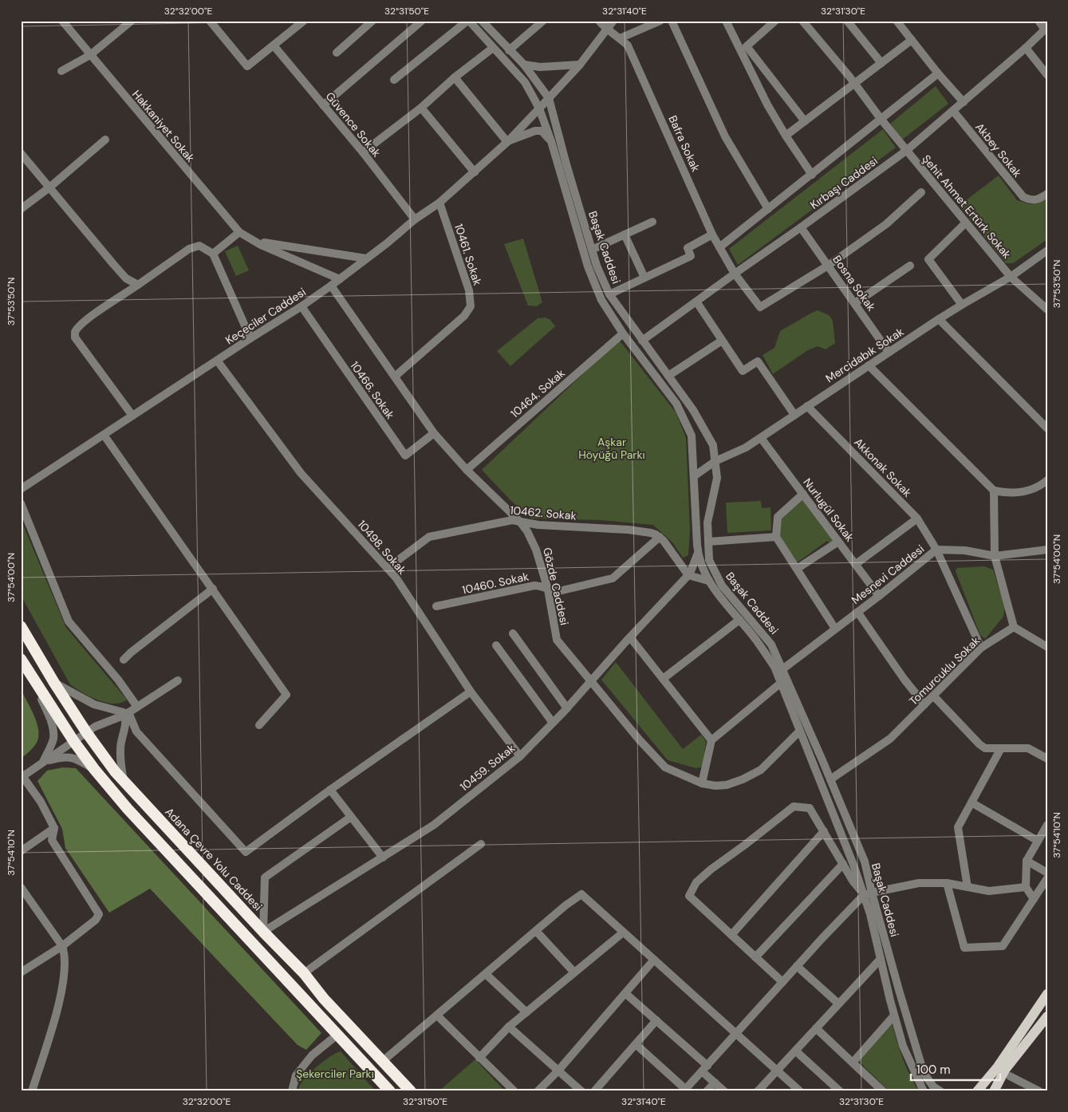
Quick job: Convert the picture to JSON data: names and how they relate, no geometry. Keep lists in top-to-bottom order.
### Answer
{
  "streets": {
    "highway": ["Adana Çevre Yolu Caddesi"],
    "street": [
      "Güvence Sokak",
      "Hakkaniyet Sokak",
      "Bafra Sokak",
      "Akbey Sokak",
      "Kırbaşı Caddesi",
      "Şehit Ahmet Ertürk Sokak",
      "Başak Caddesi",
      "10461. Sokak",
      "Bosna Sokak",
      "Keçeciler Caddesi",
      "Mercidabık Sokak",
      "10466. Sokak",
      "10464. Sokak",
      "Akkonak Sokak",
      "Nurlugül Sokak",
      "10462. Sokak",
      "10498. Sokak",
      "Mesnevi Caddesi",
      "10460. Sokak",
      "Gözde Caddesi",
      "Tomurcuklu Sokak",
      "10459. Sokak"
    ]
  },
  "crossings": [
    ["Güvence Sokak", "Keçeciler Caddesi"],
    ["Hakkaniyet Sokak", "Keçeciler Caddesi"],
    ["Bafra Sokak", "Kırbaşı Caddesi"],
    ["Bafra Sokak", "Bosna Sokak"],
    ["Akbey Sokak", "Kırbaşı Caddesi"],
    ["Kırbaşı Caddesi", "Şehit Ahmet Ertürk Sokak"],
    ["Kırbaşı Caddesi", "Başak Caddesi"],
    ["Kırbaşı Caddesi", "Bosna Sokak"],
    ["Şehit Ahmet Ertürk Sokak", "Mercidabık Sokak"],
    ["Başak Caddesi", "Keçeciler Caddesi"],
    ["Başak Caddesi", "Mercidabık Sokak"],
    ["Başak Caddesi", "10464. Sokak"],
    ["Başak Caddesi", "Mesnevi Caddesi"],
    ["Başak Caddesi", "Gözde Caddesi"],
    ["Başak Caddesi", "Tomurcuklu Sokak"],
    ["Başak Caddesi", "10459. Sokak"],
    ["10461. Sokak", "Keçeciler Caddesi"],
    ["10461. Sokak", "Gözde Caddesi"],
    ["Bosna Sokak", "Mercidabık Sokak"],
    ["Keçeciler Caddesi", "10466. Sokak"],
    ["Keçeciler Caddesi", "10498. Sokak"],
    ["Keçeciler Caddesi", "Gözde Caddesi"],
    ["Mercidabık Sokak", "Akkonak Sokak"],
    ["Mercidabık Sokak", "Nurlugül Sokak"],
    ["10466. Sokak", "Gözde Caddesi"],
    ["10464. Sokak", "Gözde Caddesi"],
    ["Akkonak Sokak", "Mesnevi Caddesi"],
    ["Akkonak Sokak", "Tomurcuklu Sokak"],
    ["Nurlugül Sokak", "Mesnevi Caddesi"],
    ["10462. Sokak", "10498. Sokak"],
    ["10462. Sokak", "10460. Sokak"],
    ["10462. Sokak", "Gözde Caddesi"],
    ["10498. Sokak", "10459. Sokak"],
    ["10460. Sokak", "Gözde Caddesi"],
    ["Gözde Caddesi", "10459. Sokak"],
    ["10459. Sokak", "Adana Çevre Yolu Caddesi"]
  ],
  "parks": ["Aşkar Höyüğü Parkı", "Şekerciler Parkı"],
  "scale_bar": "100 m",
  "coordinates": [
    "32°32'00\"E",
    "32°31'50\"E",
    "32°31'40\"E",
    "32°31'30\"E",
    "37°53'50\"N",
    "37°54'00\"N",
    "37°54'10\"N"
  ]
}
